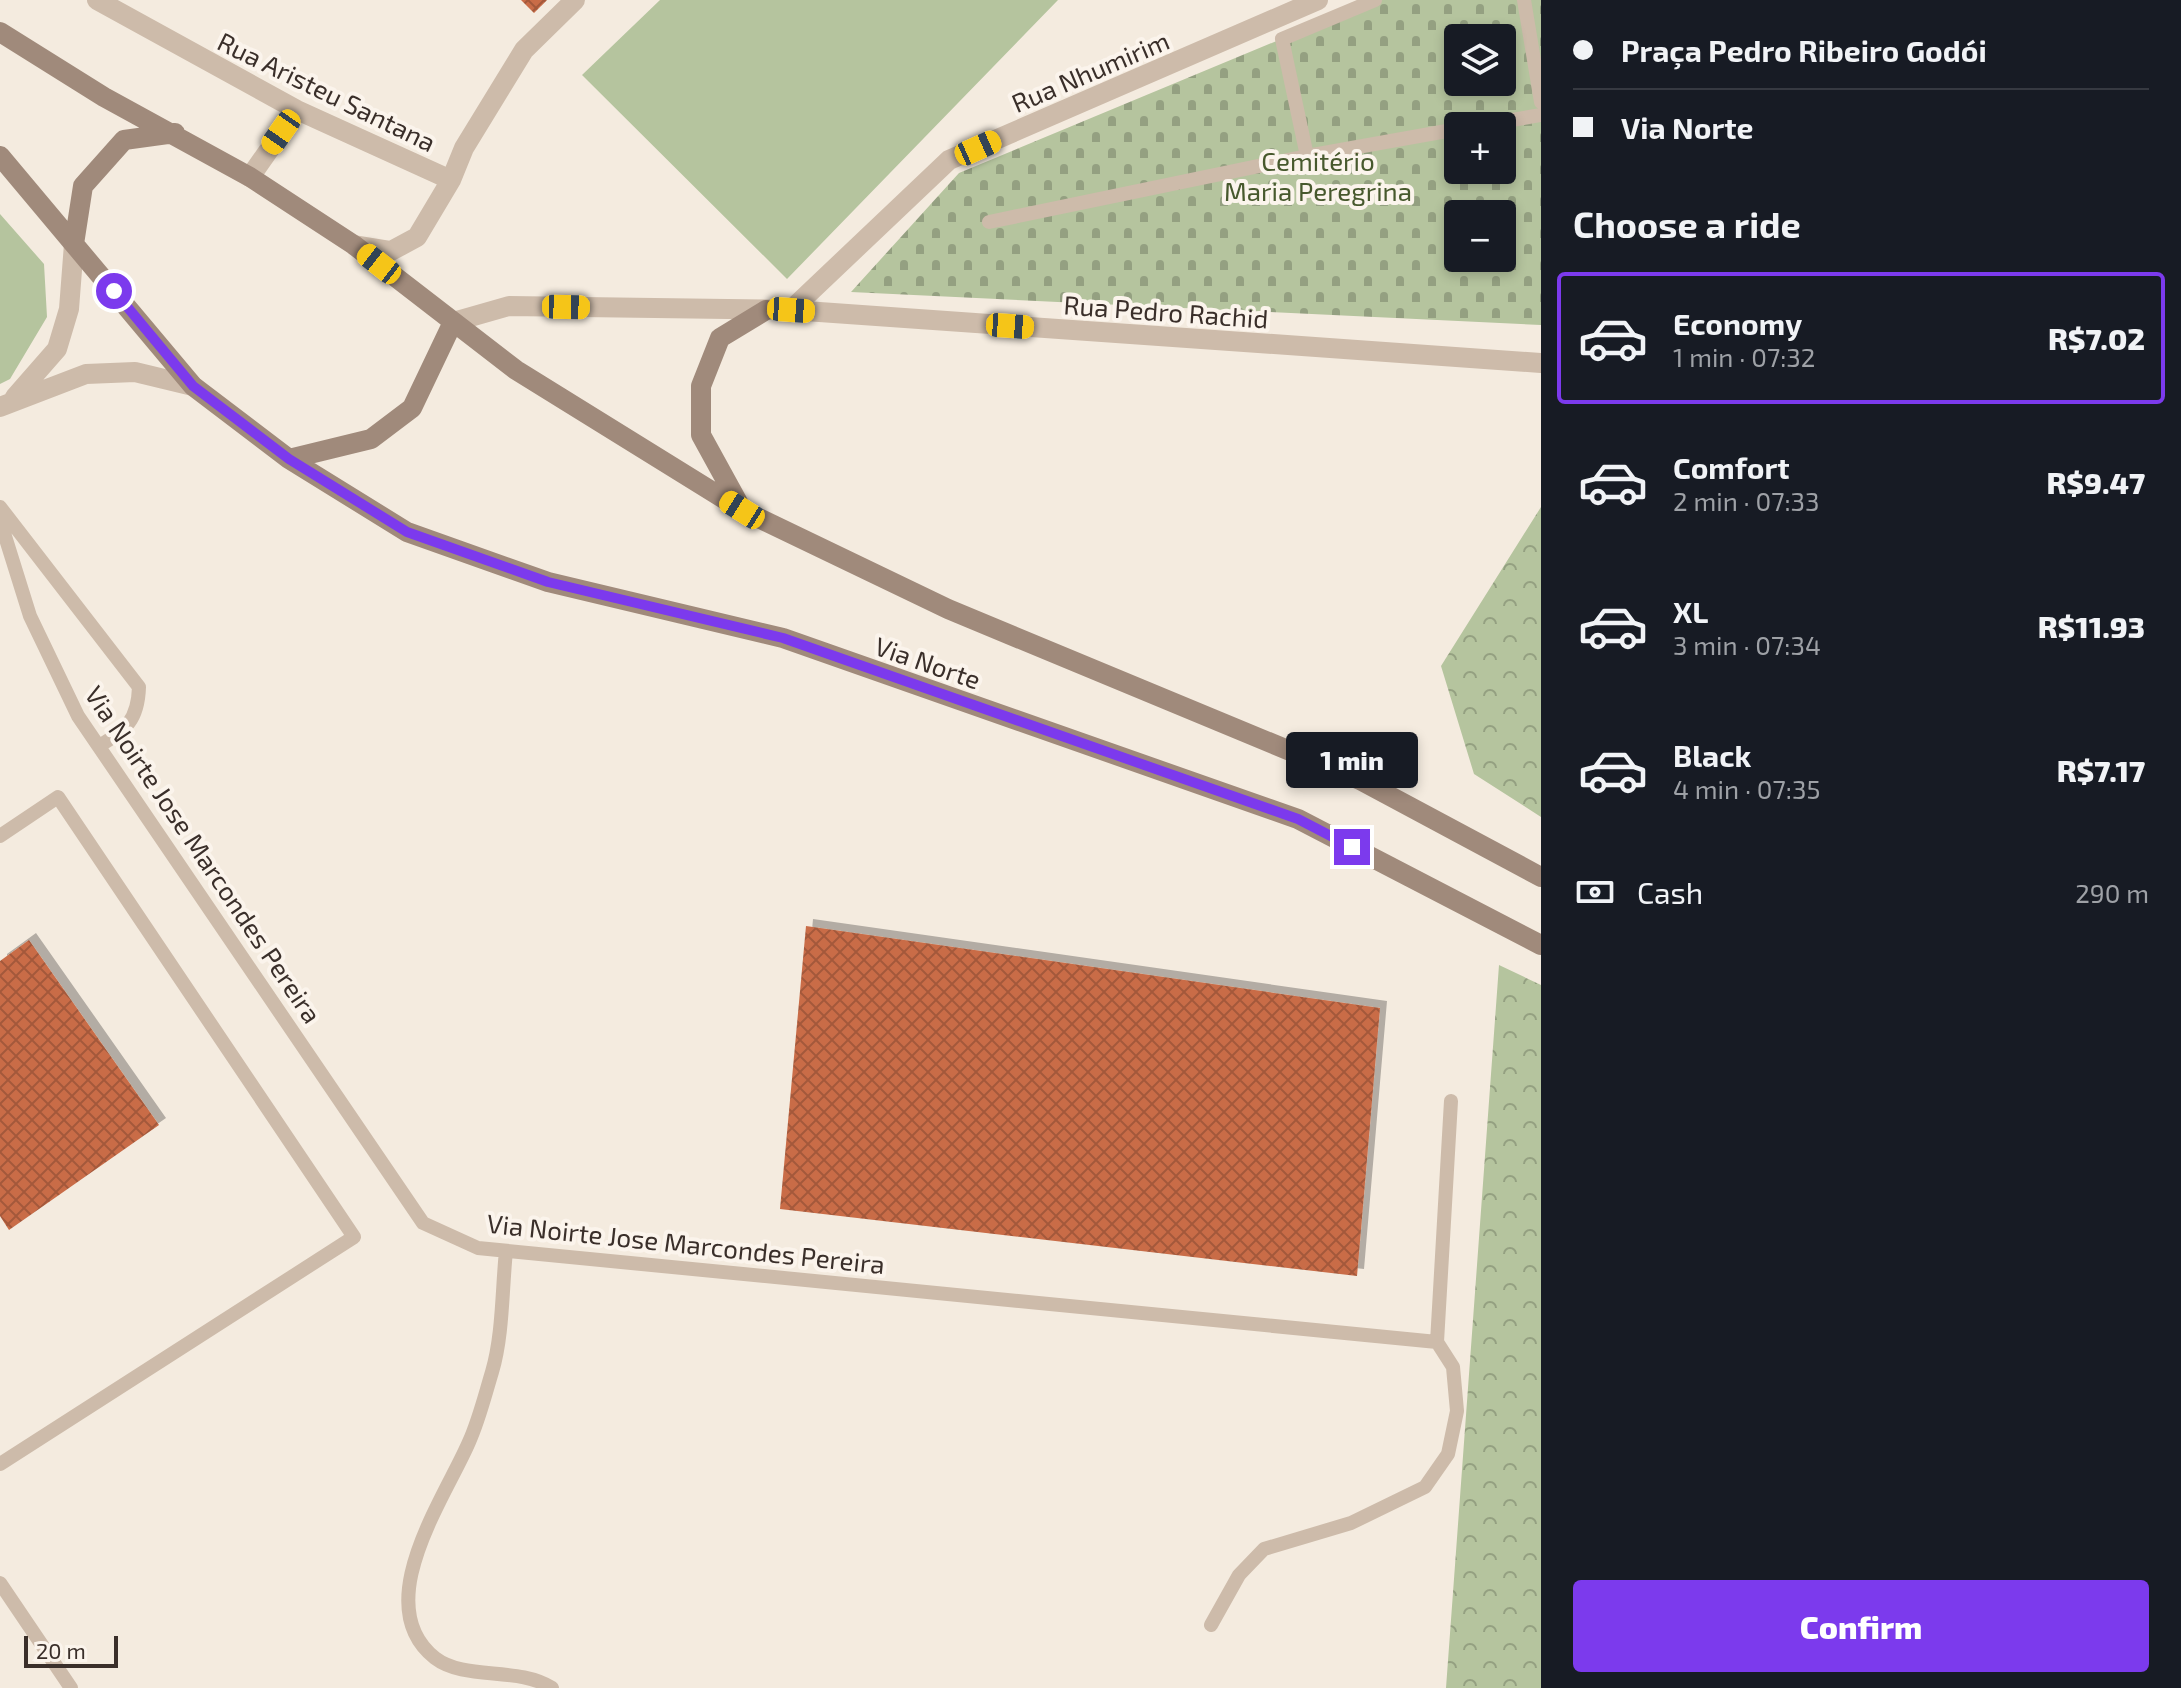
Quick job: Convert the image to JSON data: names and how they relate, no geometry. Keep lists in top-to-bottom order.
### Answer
{
  "streets": {
    "main road": ["Via Norte"],
    "street": ["Rua Nhumirim", "Rua Aristeu Santana", "Rua Pedro Rachid"],
    "lane": ["Via Noirte Jose Marcondes Pereira"]
  },
  "crossings": [
    ["Rua Nhumirim", "Rua Pedro Rachid"],
    ["Rua Pedro Rachid", "Via Norte"]
  ],
  "parks": ["Cemitério Maria Peregrina"],
  "scale_bar": "20 m",
  "page": {
    "banner": ["Praça Pedro Ribeiro Godói", "Via Norte"],
    "map_buttons": ["+", "−"],
    "heading": "Choose a ride",
    "list": [
      {
        "name": "Economy",
        "note": "1 min · 07:32",
        "value": "R$7.02"
      },
      {
        "name": "Comfort",
        "note": "2 min · 07:33",
        "value": "R$9.47"
      },
      {
        "name": "XL",
        "note": "3 min · 07:34",
        "value": "R$11.93"
      },
      {
        "name": "Black",
        "note": "4 min · 07:35",
        "value": "R$7.17"
      }
    ],
    "bubble": "1 min",
    "pay": ["Cash", "290 m"],
    "buttons": "Confirm",
    "scale": "20 m"
  }
}
